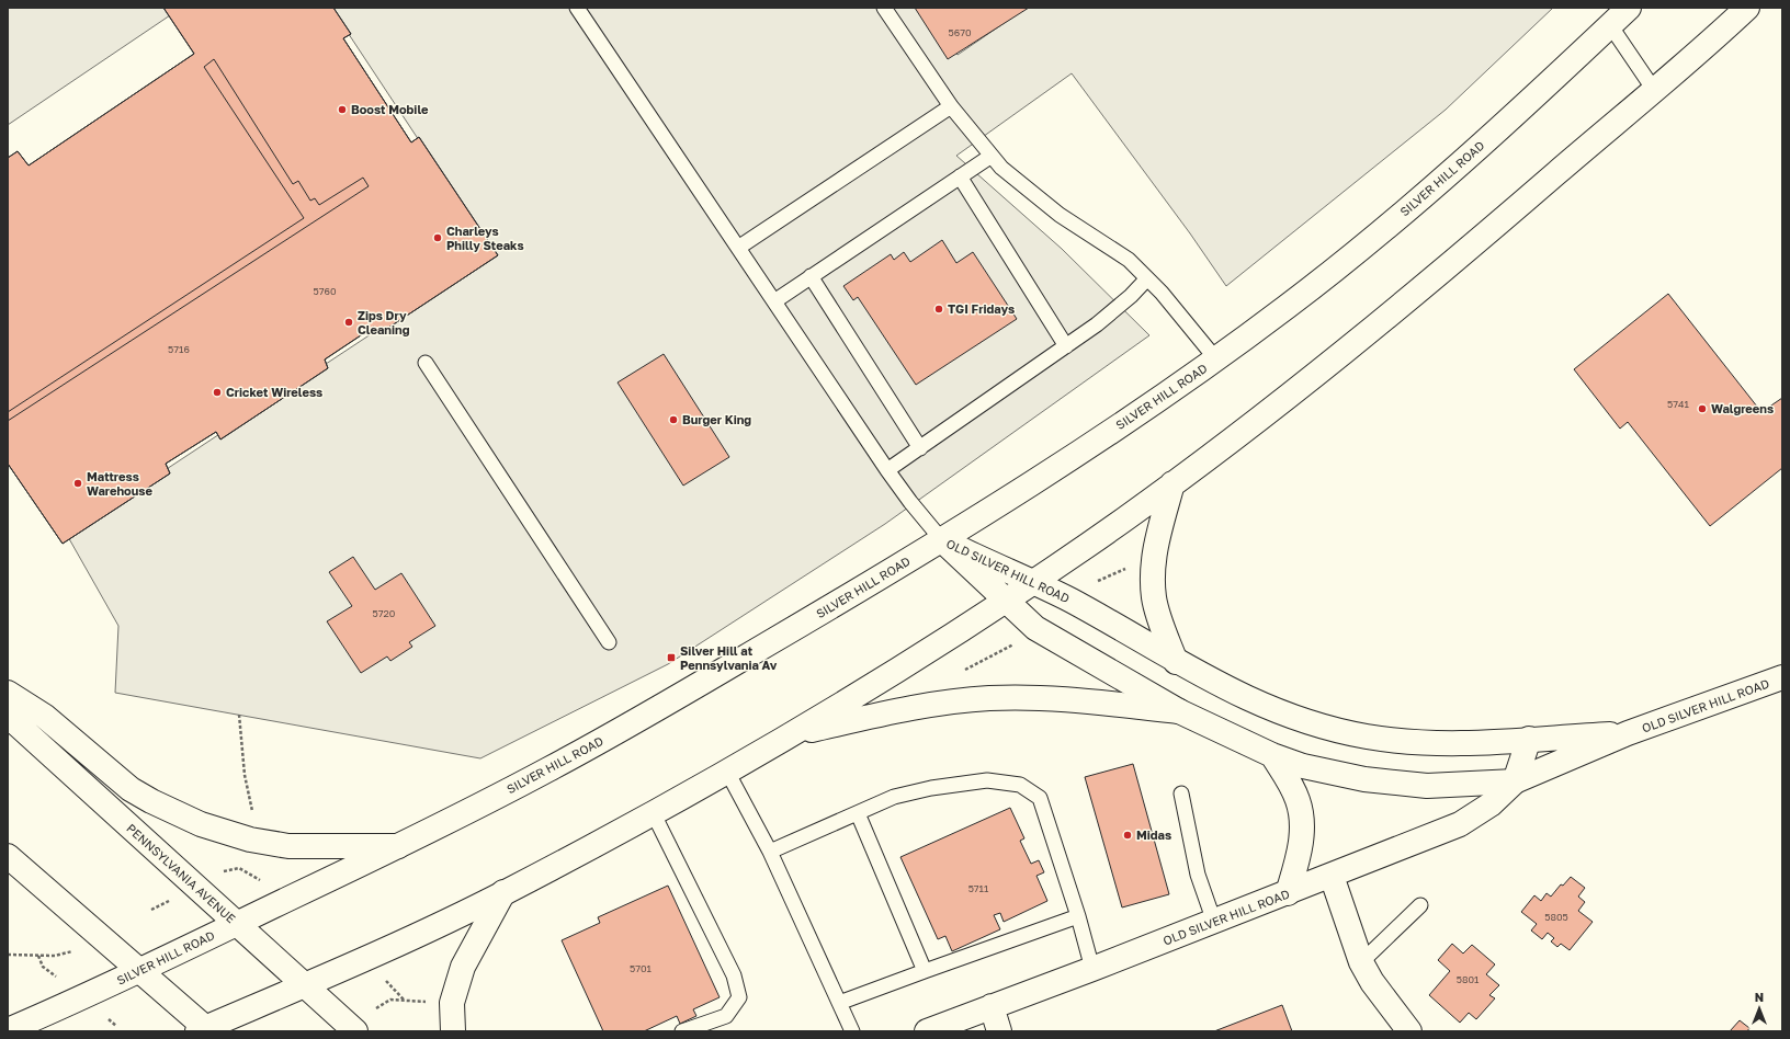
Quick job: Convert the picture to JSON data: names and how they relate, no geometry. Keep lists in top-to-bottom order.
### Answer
{
  "streets": {
    "main road": ["SILVER HILL ROAD", "OLD SILVER HILL ROAD", "PENNSYLVANIA AVENUE"]
  },
  "crossings": [
    ["SILVER HILL ROAD", "OLD SILVER HILL ROAD"],
    ["SILVER HILL ROAD", "PENNSYLVANIA AVENUE"]
  ],
  "places": {
    "other": [
      "Boost Mobile",
      "Charleys Philly Steaks",
      "TGI Fridays",
      "Zips Dry Cleaning",
      "Cricket Wireless",
      "Walgreens",
      "Burger King",
      "Mattress Warehouse",
      "Midas"
    ],
    "transit": ["Silver Hill at Pennsylvania Av"]
  },
  "house_numbers": [
    "5670",
    "5760",
    "5716",
    "5741",
    "5720",
    "5711",
    "5805",
    "5701",
    "5801"
  ],
  "north": "top"
}
